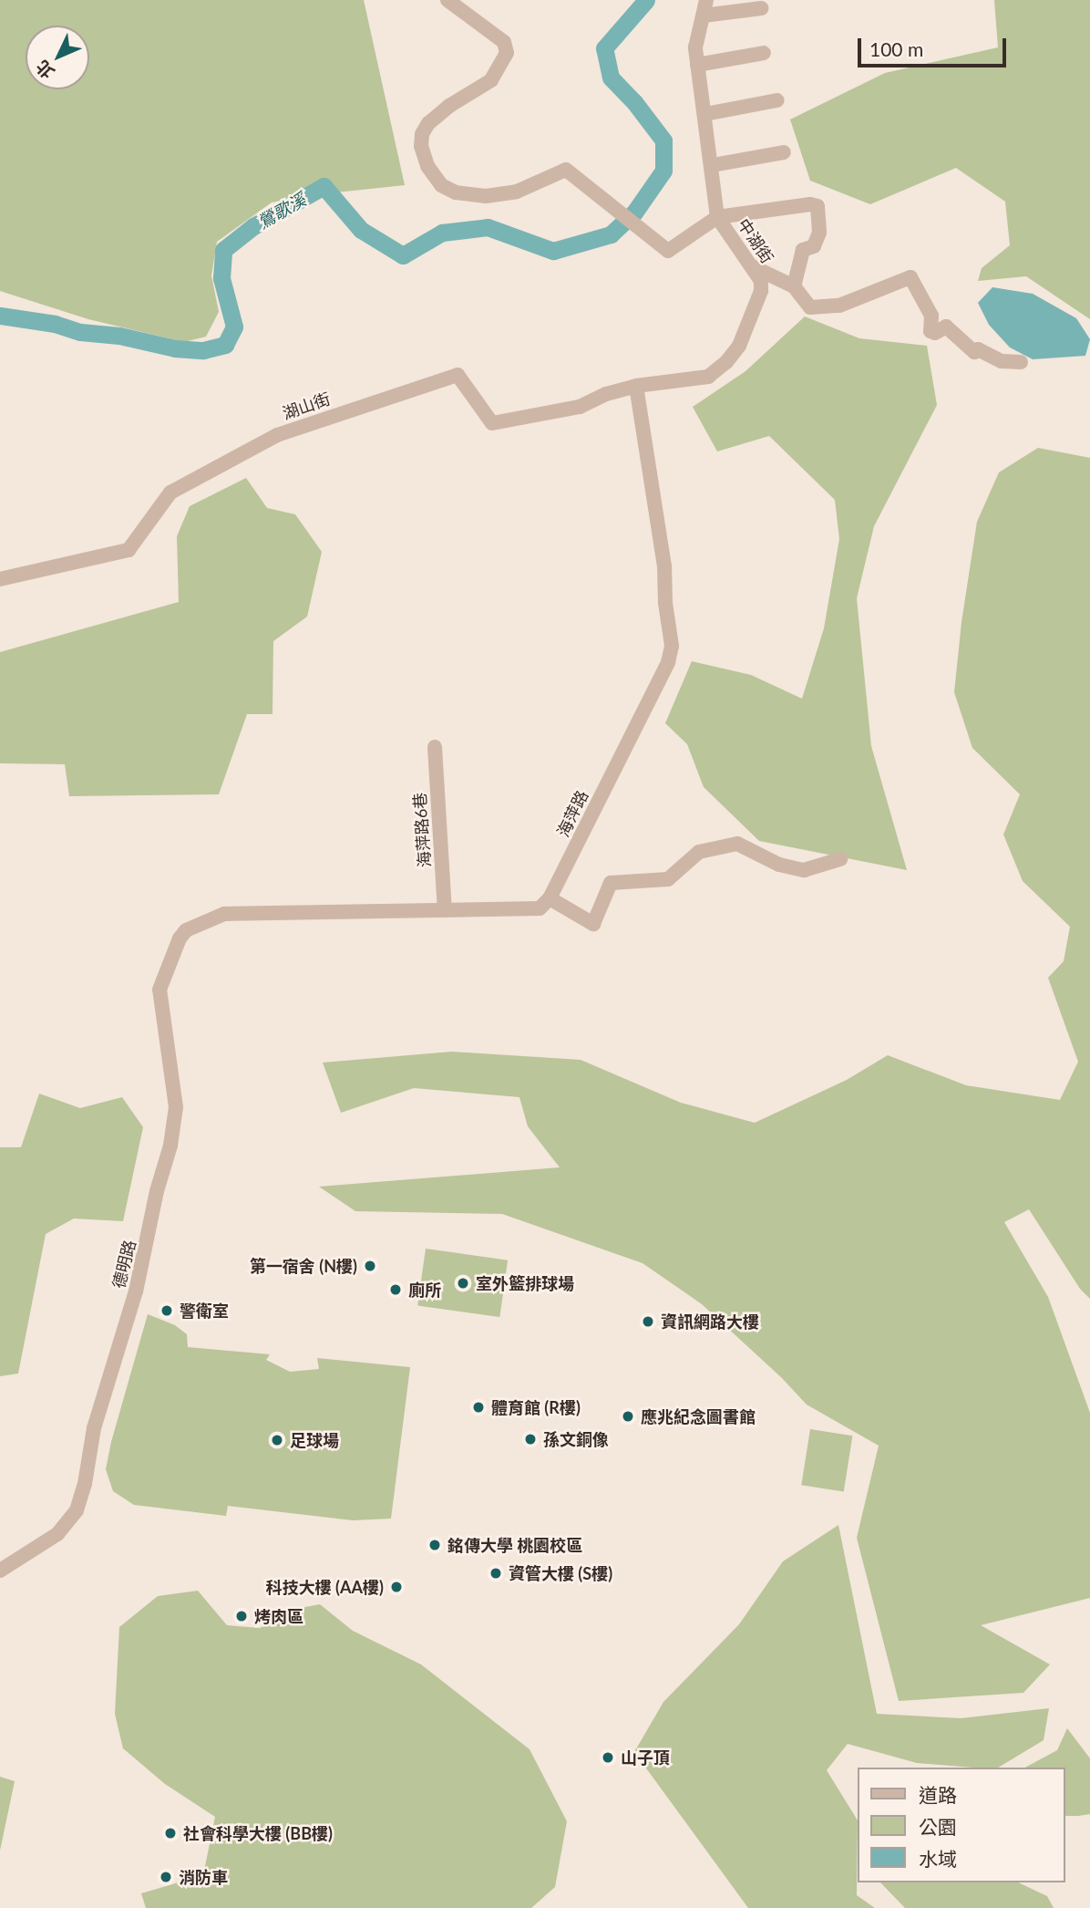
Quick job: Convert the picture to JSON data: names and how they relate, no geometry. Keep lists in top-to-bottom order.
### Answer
{
  "streets": {
    "street": [
      "中湖街",
      "湖山街",
      "海萍路",
      "海萍路6巷",
      "德明路"
    ]
  },
  "crossings": [
    ["中湖街", "湖山街"],
    ["中湖街", "海萍路"],
    ["湖山街", "海萍路"],
    ["海萍路6巷", "德明路"]
  ],
  "water": ["鶯歌溪"],
  "places": [
    "第一宿舍 (N樓)",
    "室外籃排球場",
    "廁所",
    "警衛室",
    "資訊網路大樓",
    "體育館 (R樓)",
    "應兆紀念圖書館",
    "孫文銅像",
    "足球場",
    "銘傳大學 桃園校區",
    "資管大樓 (S樓)",
    "科技大樓 (AA樓)",
    "烤肉區",
    "山子頂",
    "社會科學大樓 (BB樓)",
    "消防車"
  ],
  "legend": ["道路", "公園", "水域"],
  "scale_bar": "100 m",
  "north": "bottom left"
}
